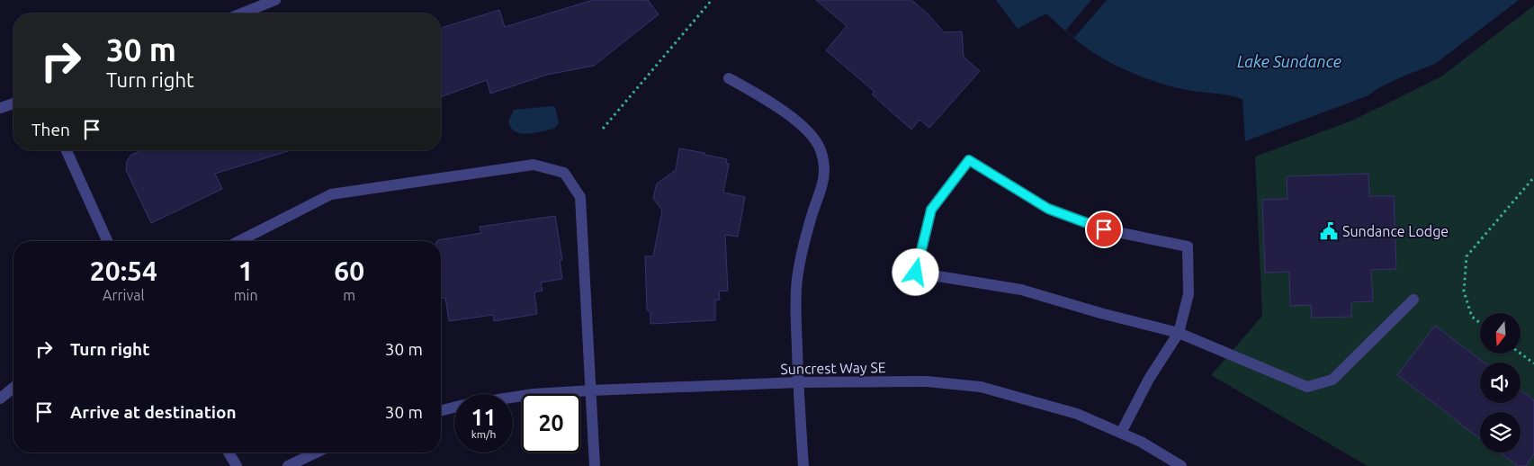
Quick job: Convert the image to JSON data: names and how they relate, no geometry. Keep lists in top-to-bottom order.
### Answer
{
  "streets": {
    "street": ["Suncrest Way SE"]
  },
  "water": ["Lake Sundance"],
  "places": {
    "public building": ["Sundance Lodge"]
  },
  "north": "bottom",
  "page": {
    "turn": ["30 m", "Turn right"],
    "then": "Then",
    "eta": [
      "20:54",
      "Arrival",
      "1",
      "min",
      "60",
      "m"
    ],
    "list": [
      {
        "name": "Turn right",
        "value": "30 m"
      },
      {
        "name": "Arrive at destination",
        "value": "30 m"
      }
    ],
    "speed": "11 km/h",
    "limit": "20"
  }
}
